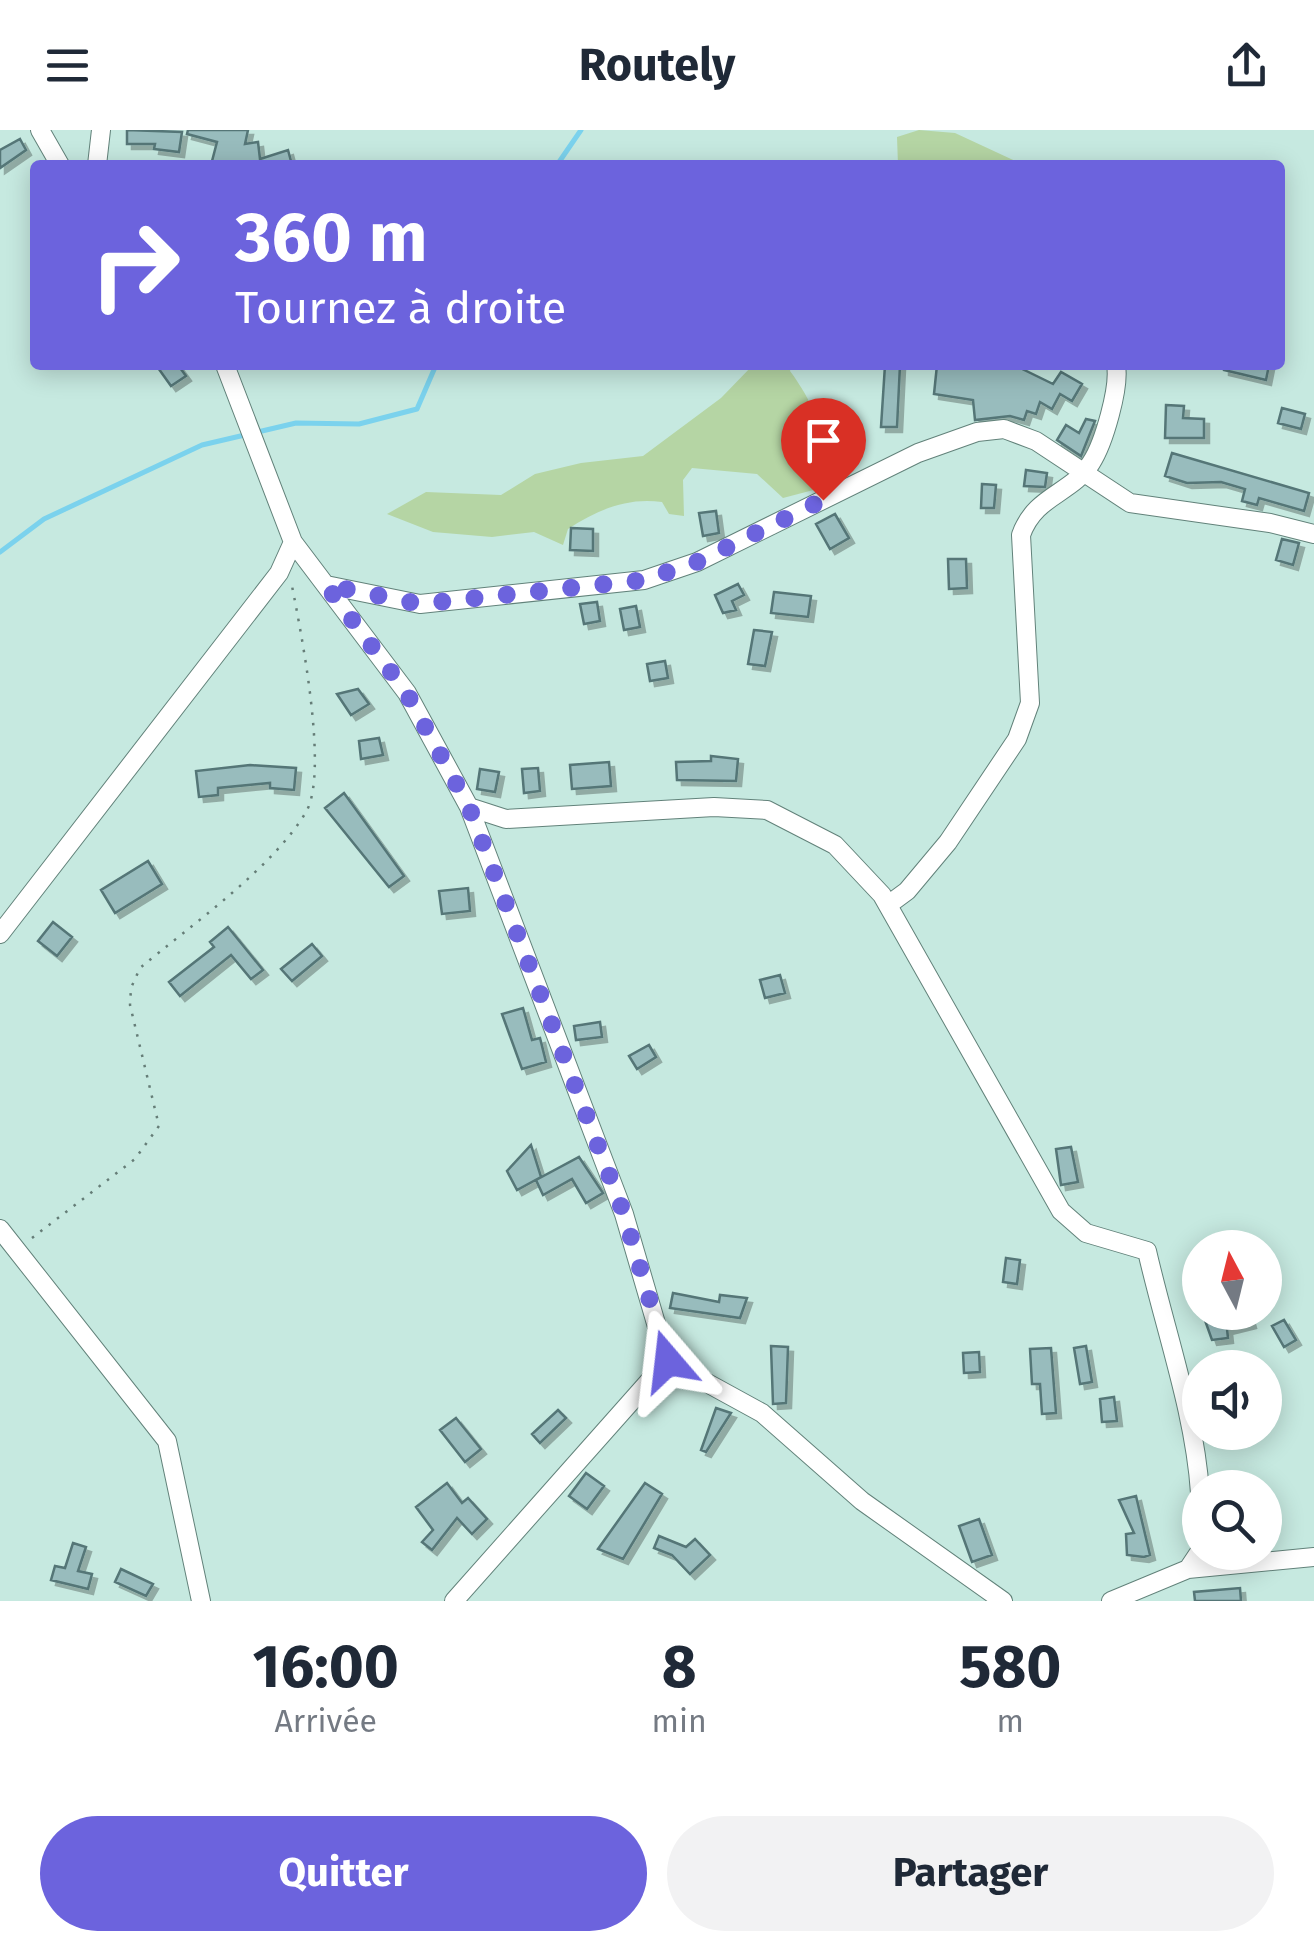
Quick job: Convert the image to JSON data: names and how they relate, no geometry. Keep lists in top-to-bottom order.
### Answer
{
  "north": "top",
  "page": {
    "header": "Routely",
    "turn": ["360 m", "Tournez à droite"],
    "eta": [
      "16:00",
      "Arrivée",
      "8",
      "min",
      "580",
      "m"
    ],
    "buttons": ["Quitter", "Partager"]
  }
}
